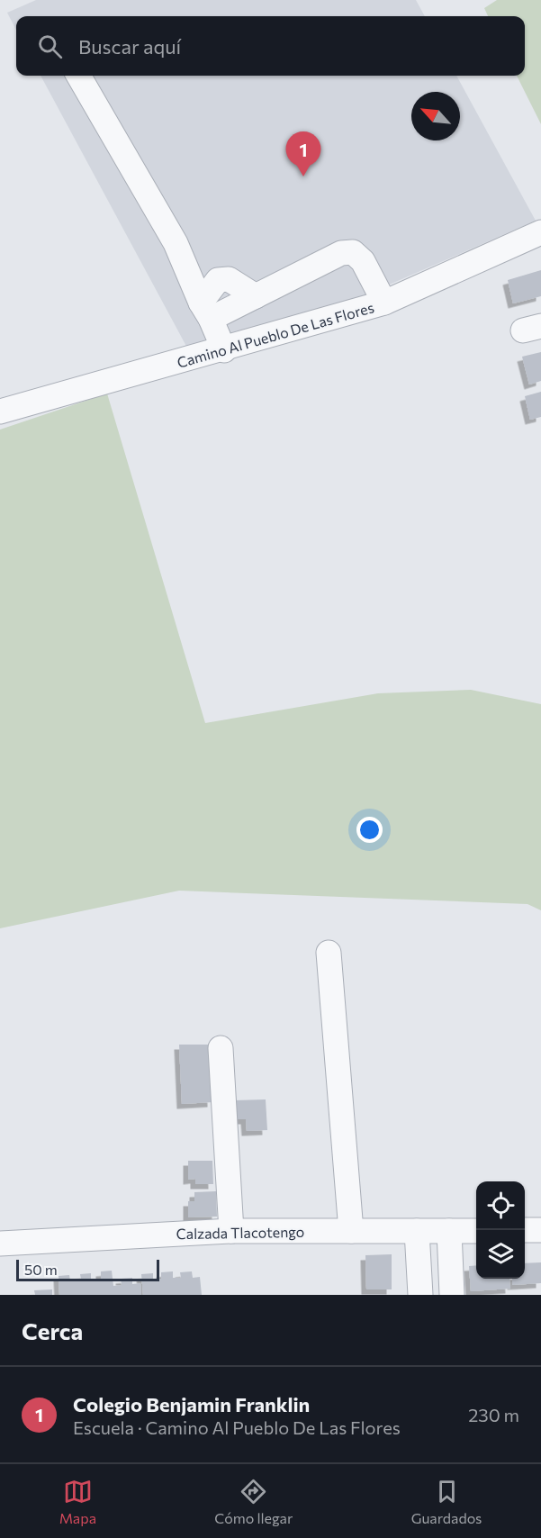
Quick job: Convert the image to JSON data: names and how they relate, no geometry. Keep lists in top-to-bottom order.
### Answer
{
  "streets": {
    "street": ["Camino Al Pueblo De Las Flores", "Calzada Tlacotengo"]
  },
  "scale_bar": "50 m",
  "north": "top left",
  "page": {
    "search": "Buscar aquí",
    "pins": "1",
    "scale": "50 m",
    "heading": "Cerca",
    "list": [
      {
        "mark": "1",
        "name": "Colegio Benjamin Franklin",
        "note": "Escuela · Camino Al Pueblo De Las Flores",
        "value": "230 m"
      }
    ],
    "nav": ["Mapa", "Cómo llegar", "Guardados"]
  }
}
